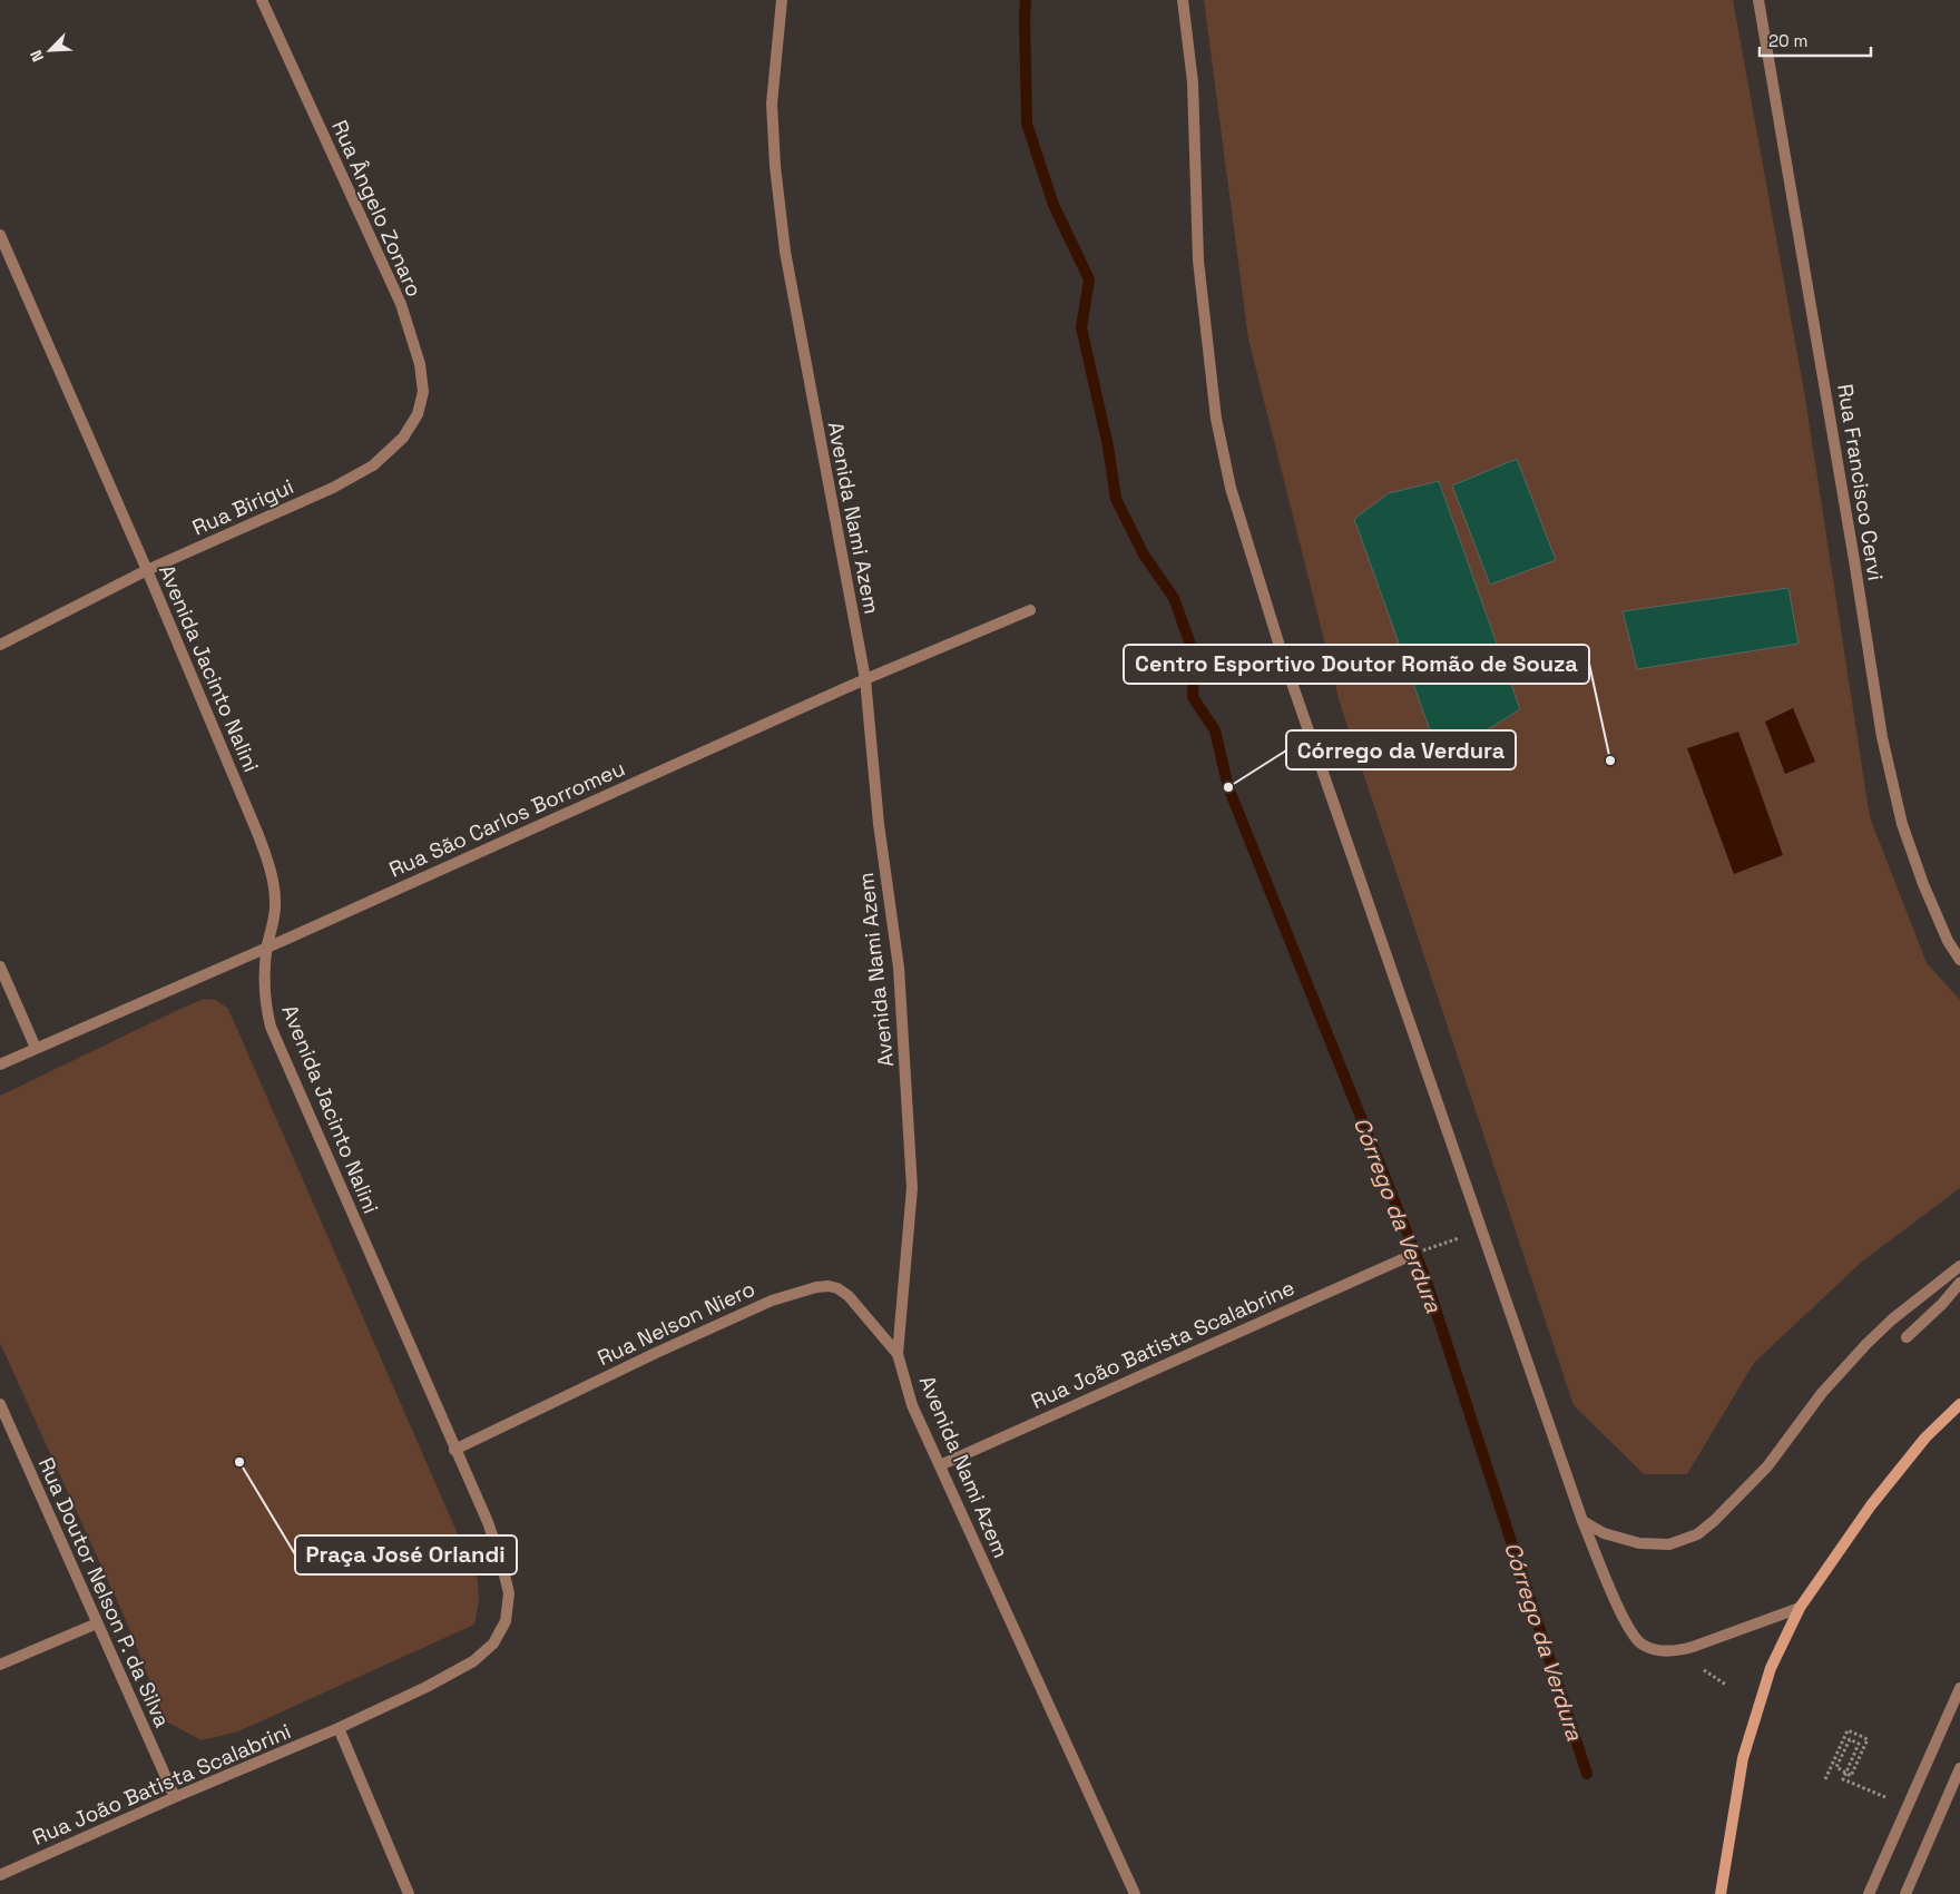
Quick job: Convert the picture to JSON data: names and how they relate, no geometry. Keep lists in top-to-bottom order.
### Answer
{
  "streets": {
    "street": [
      "Rua Ângelo Zonaro",
      "Rua Francisco Cervi",
      "Rua Birigui",
      "Avenida Nami Azem",
      "Avenida Jacinto Nalini",
      "Rua São Carlos Borromeu",
      "Rua Nelson Niero",
      "Rua João Batista Scalabrine",
      "Rua Doutor Nelson P. da Silva",
      "Rua João Batista Scalabrini"
    ]
  },
  "crossings": [
    ["Rua Ângelo Zonaro", "Rua Birigui"],
    ["Rua Birigui", "Avenida Jacinto Nalini"],
    ["Avenida Nami Azem", "Rua São Carlos Borromeu"],
    ["Avenida Nami Azem", "Rua Nelson Niero"],
    ["Avenida Nami Azem", "Rua João Batista Scalabrine"],
    ["Avenida Jacinto Nalini", "Rua São Carlos Borromeu"],
    ["Avenida Jacinto Nalini", "Rua Nelson Niero"],
    ["Avenida Jacinto Nalini", "Rua João Batista Scalabrini"],
    ["Rua Doutor Nelson P. da Silva", "Rua João Batista Scalabrini"]
  ],
  "water": ["Córrego da Verdura"],
  "places": ["Centro Esportivo Doutor Romão de Souza", "Córrego da Verdura", "Praça José Orlandi"],
  "scale_bar": "20 m",
  "north": "bottom left"
}
